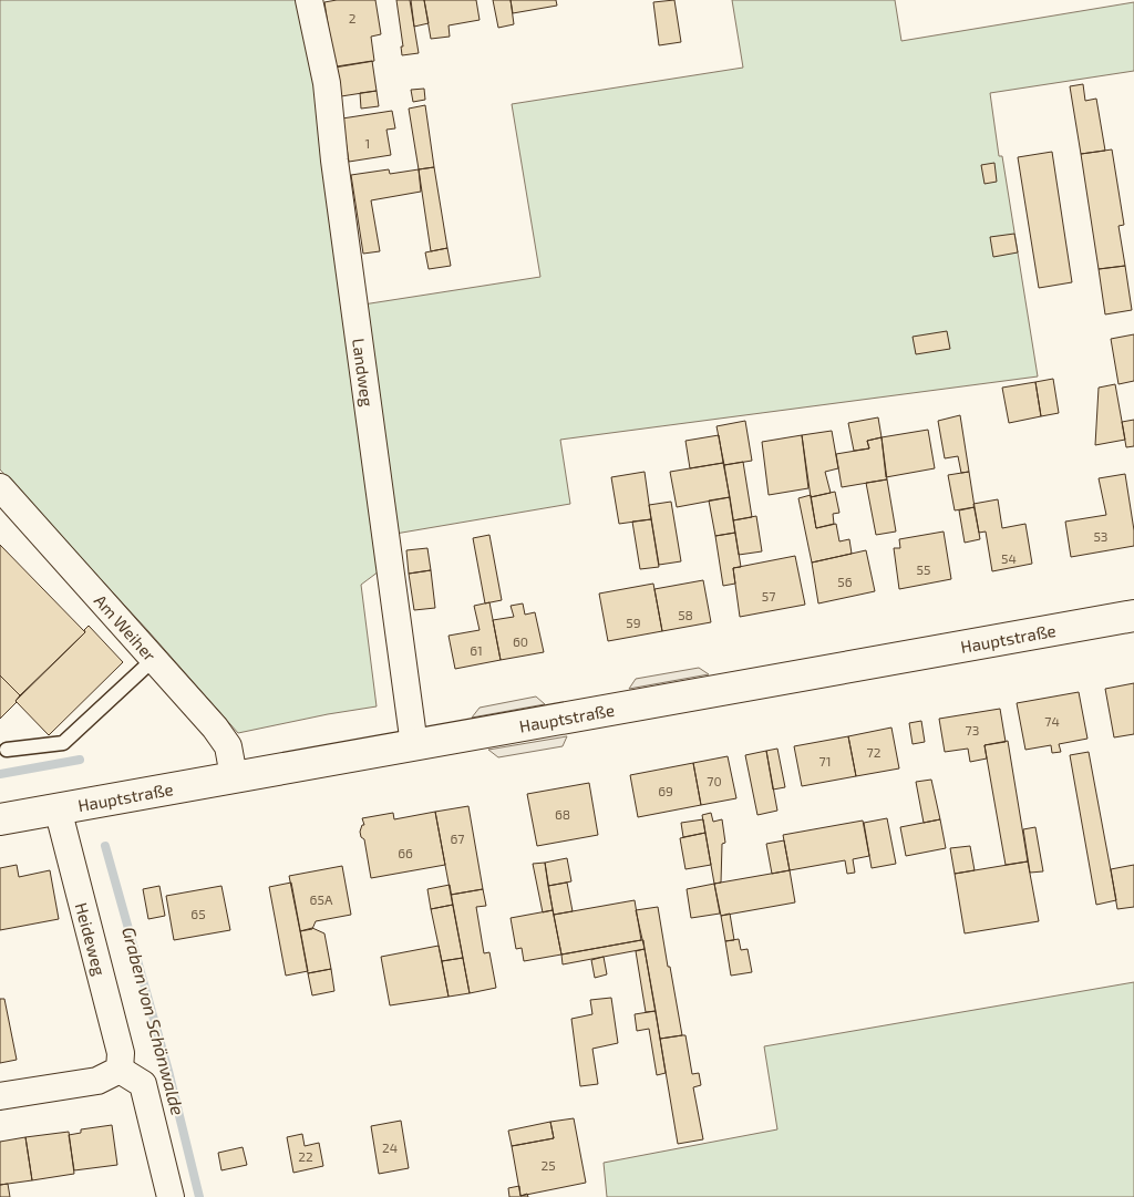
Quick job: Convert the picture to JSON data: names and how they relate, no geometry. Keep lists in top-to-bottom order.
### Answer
{
  "streets": {
    "main road": ["Hauptstraße"],
    "street": ["Landweg", "Am Weiher", "Heideweg"]
  },
  "crossings": [
    ["Landweg", "Hauptstraße"],
    ["Am Weiher", "Hauptstraße"],
    ["Hauptstraße", "Heideweg"]
  ],
  "water": ["Graben von Schönwalde"],
  "house_numbers": [
    "2",
    "1",
    "53",
    "54",
    "55",
    "56",
    "57",
    "58",
    "59",
    "60",
    "61",
    "74",
    "73",
    "72",
    "71",
    "70",
    "69",
    "68",
    "67",
    "66",
    "65A",
    "65",
    "24",
    "22",
    "25"
  ]
}
